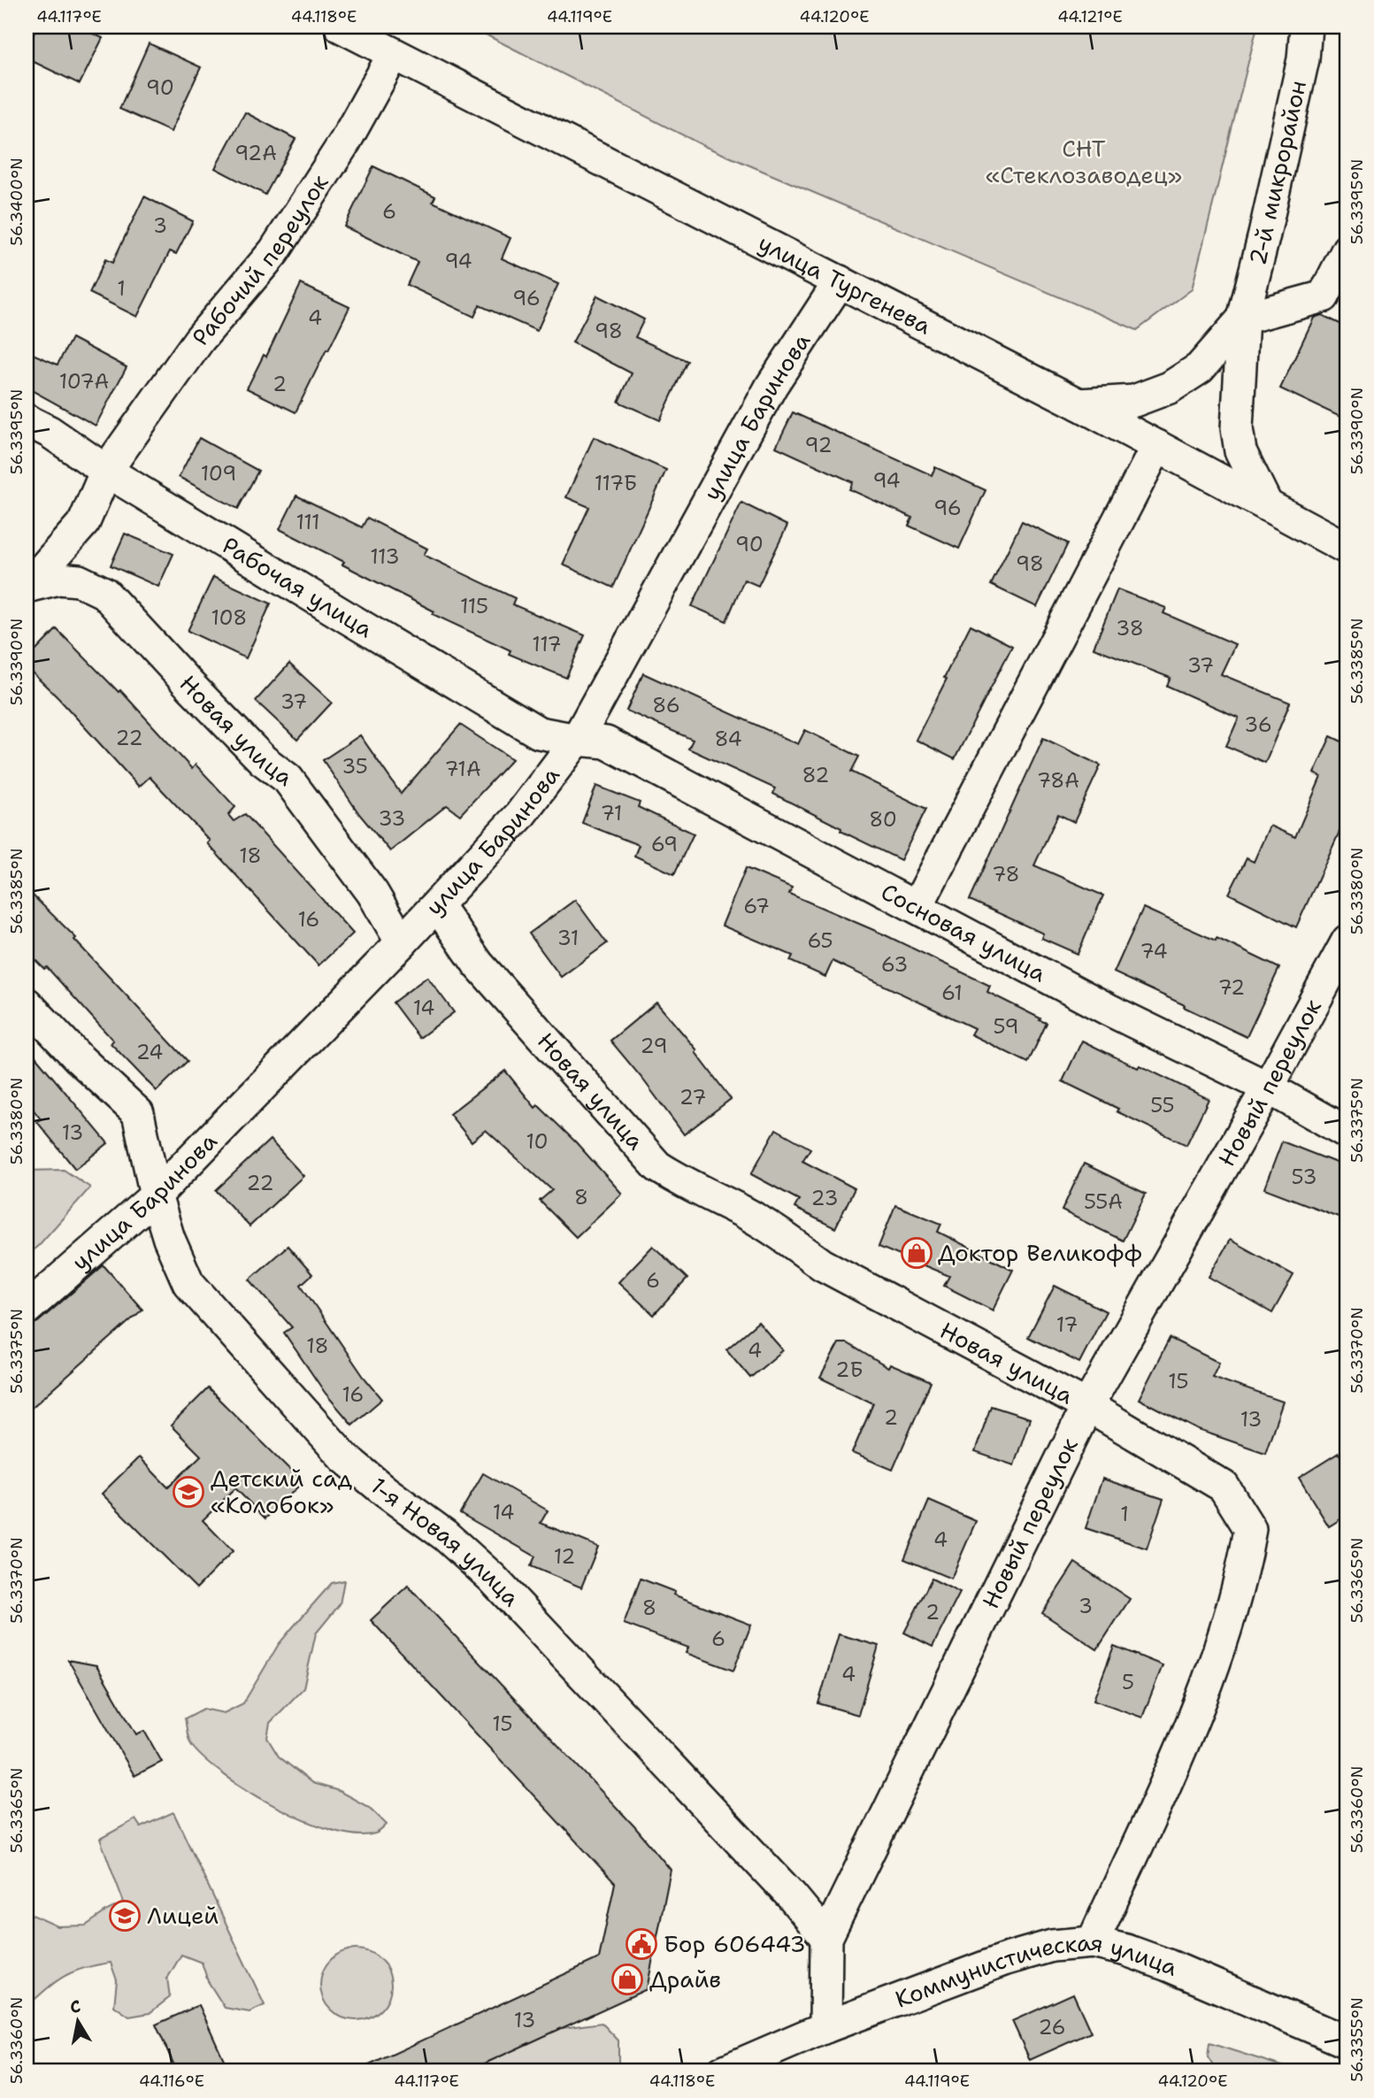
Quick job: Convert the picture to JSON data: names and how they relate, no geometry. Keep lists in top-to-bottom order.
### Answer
{
  "streets": {
    "street": [
      "2-й микрорайон",
      "Рабочий переулок",
      "улица Тургенева",
      "улица Баринова",
      "Рабочая улица",
      "Новая улица",
      "Сосновая улица",
      "Новый переулок",
      "1-я Новая улица",
      "Коммунистическая улица"
    ]
  },
  "crossings": [
    ["2-й микрорайон", "улица Тургенева"],
    ["Рабочий переулок", "улица Тургенева"],
    ["Рабочий переулок", "Рабочая улица"],
    ["Рабочий переулок", "Новая улица"],
    ["улица Тургенева", "улица Баринова"],
    ["улица Баринова", "Рабочая улица"],
    ["улица Баринова", "Новая улица"],
    ["улица Баринова", "Сосновая улица"],
    ["улица Баринова", "1-я Новая улица"],
    ["Рабочая улица", "Сосновая улица"],
    ["Новая улица", "Новый переулок"],
    ["Новая улица", "Коммунистическая улица"],
    ["Сосновая улица", "Новый переулок"],
    ["Новый переулок", "1-я Новая улица"],
    ["Новый переулок", "Коммунистическая улица"]
  ],
  "parks": ["СНТ «Стеклозаводец»"],
  "places": {
    "shop": ["Доктор Великофф", "Драйв"],
    "school or university": ["Детский сад «Колобок»", "Лицей"],
    "public building": ["Бор 606443"]
  },
  "house_numbers": [
    "90",
    "92А",
    "6",
    "3",
    "94",
    "1",
    "96",
    "4",
    "98",
    "107А",
    "2",
    "92",
    "109",
    "94",
    "117Б",
    "96",
    "111",
    "90",
    "113",
    "98",
    "115",
    "108",
    "38",
    "117",
    "37",
    "37",
    "86",
    "36",
    "22",
    "84",
    "35",
    "71А",
    "82",
    "78А",
    "71",
    "33",
    "80",
    "69",
    "18",
    "78",
    "67",
    "16",
    "31",
    "65",
    "74",
    "63",
    "72",
    "61",
    "14",
    "59",
    "29",
    "24",
    "27",
    "55",
    "13",
    "10",
    "53",
    "22",
    "8",
    "23",
    "55А",
    "6",
    "17",
    "18",
    "4",
    "2Б",
    "15",
    "16",
    "2",
    "13",
    "14",
    "1",
    "4",
    "12",
    "3",
    "8",
    "2",
    "6",
    "4",
    "5",
    "15",
    "13",
    "26"
  ],
  "north": "top",
  "coordinates": [
    "44.117°E",
    "44.118°E",
    "44.119°E",
    "44.120°E",
    "44.121°E",
    "56.3395°N",
    "56.3400°N",
    "56.3390°N",
    "56.3385°N",
    "56.3380°N",
    "56.3375°N",
    "56.3370°N",
    "56.3365°N",
    "56.3360°N",
    "56.3355°N",
    "44.116°E"
  ]
}
